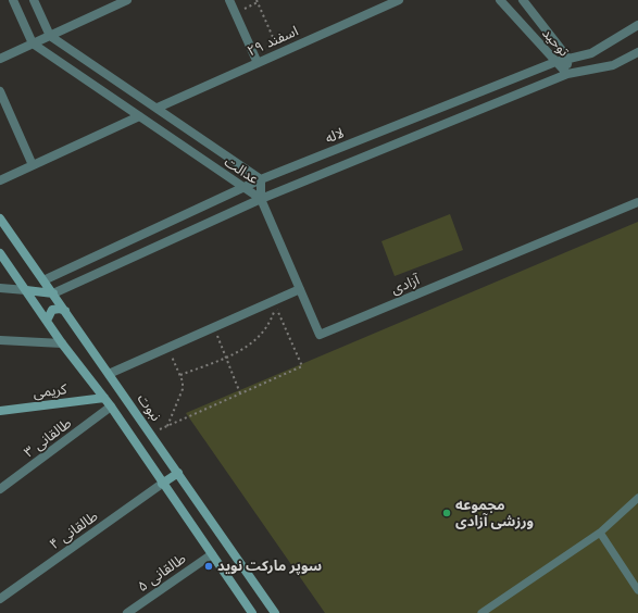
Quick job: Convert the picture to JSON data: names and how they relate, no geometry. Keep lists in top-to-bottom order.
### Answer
{
  "streets": {
    "street": [
      "۲۹ اسفند",
      "توحید",
      "لاله",
      "عدالت",
      "آزادی",
      "کریمی",
      "نبوت",
      "طالقانی ۳",
      "طالقانی ۴",
      "طالقانی ۵"
    ]
  },
  "crossings": [
    ["۲۹ اسفند", "عدالت"],
    ["توحید", "لاله"],
    ["لاله", "عدالت"],
    ["لاله", "نبوت"],
    ["عدالت", "آزادی"]
  ],
  "places": ["مجموعه ورزشی آزادی", "سوپر مارکت نوید"]
}
